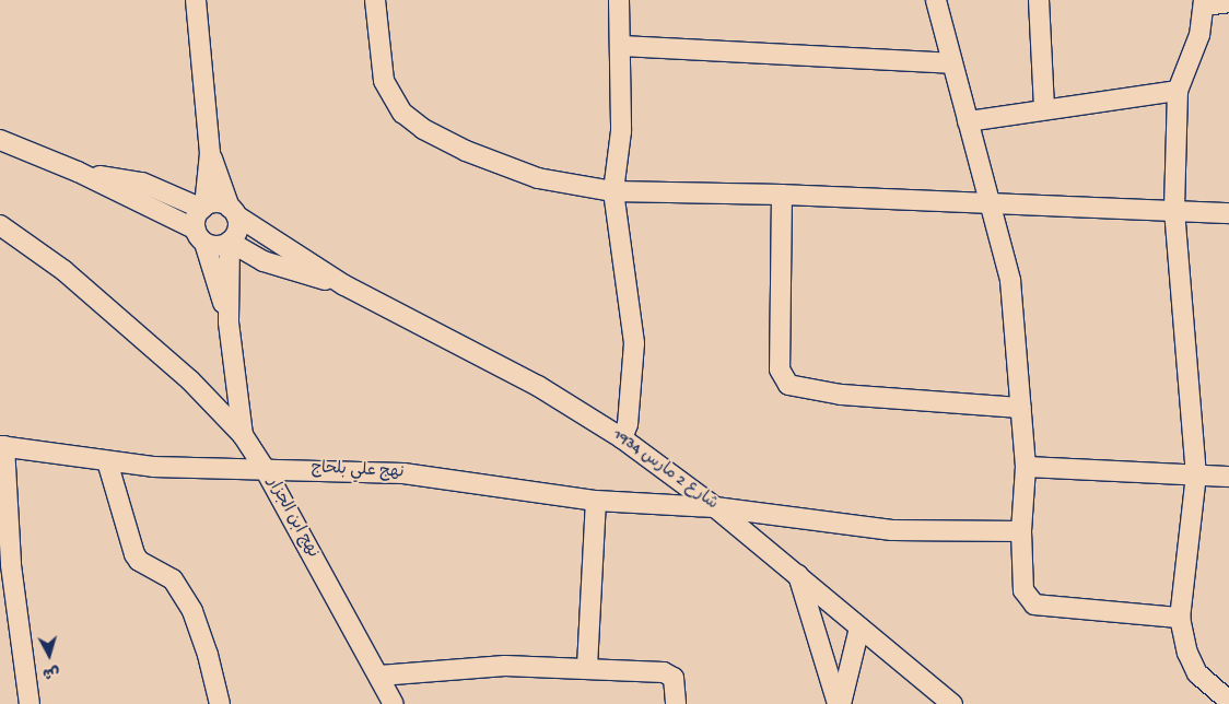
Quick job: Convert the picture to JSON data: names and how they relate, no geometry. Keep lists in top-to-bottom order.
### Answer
{
  "streets": {
    "street": ["شارع 2 مارس 1934", "نهج علي بلحاج", "نهج ابن الجزار"]
  },
  "crossings": [
    ["شارع 2 مارس 1934", "نهج علي بلحاج"],
    ["نهج علي بلحاج", "نهج ابن الجزار"]
  ],
  "north": "bottom"
}
